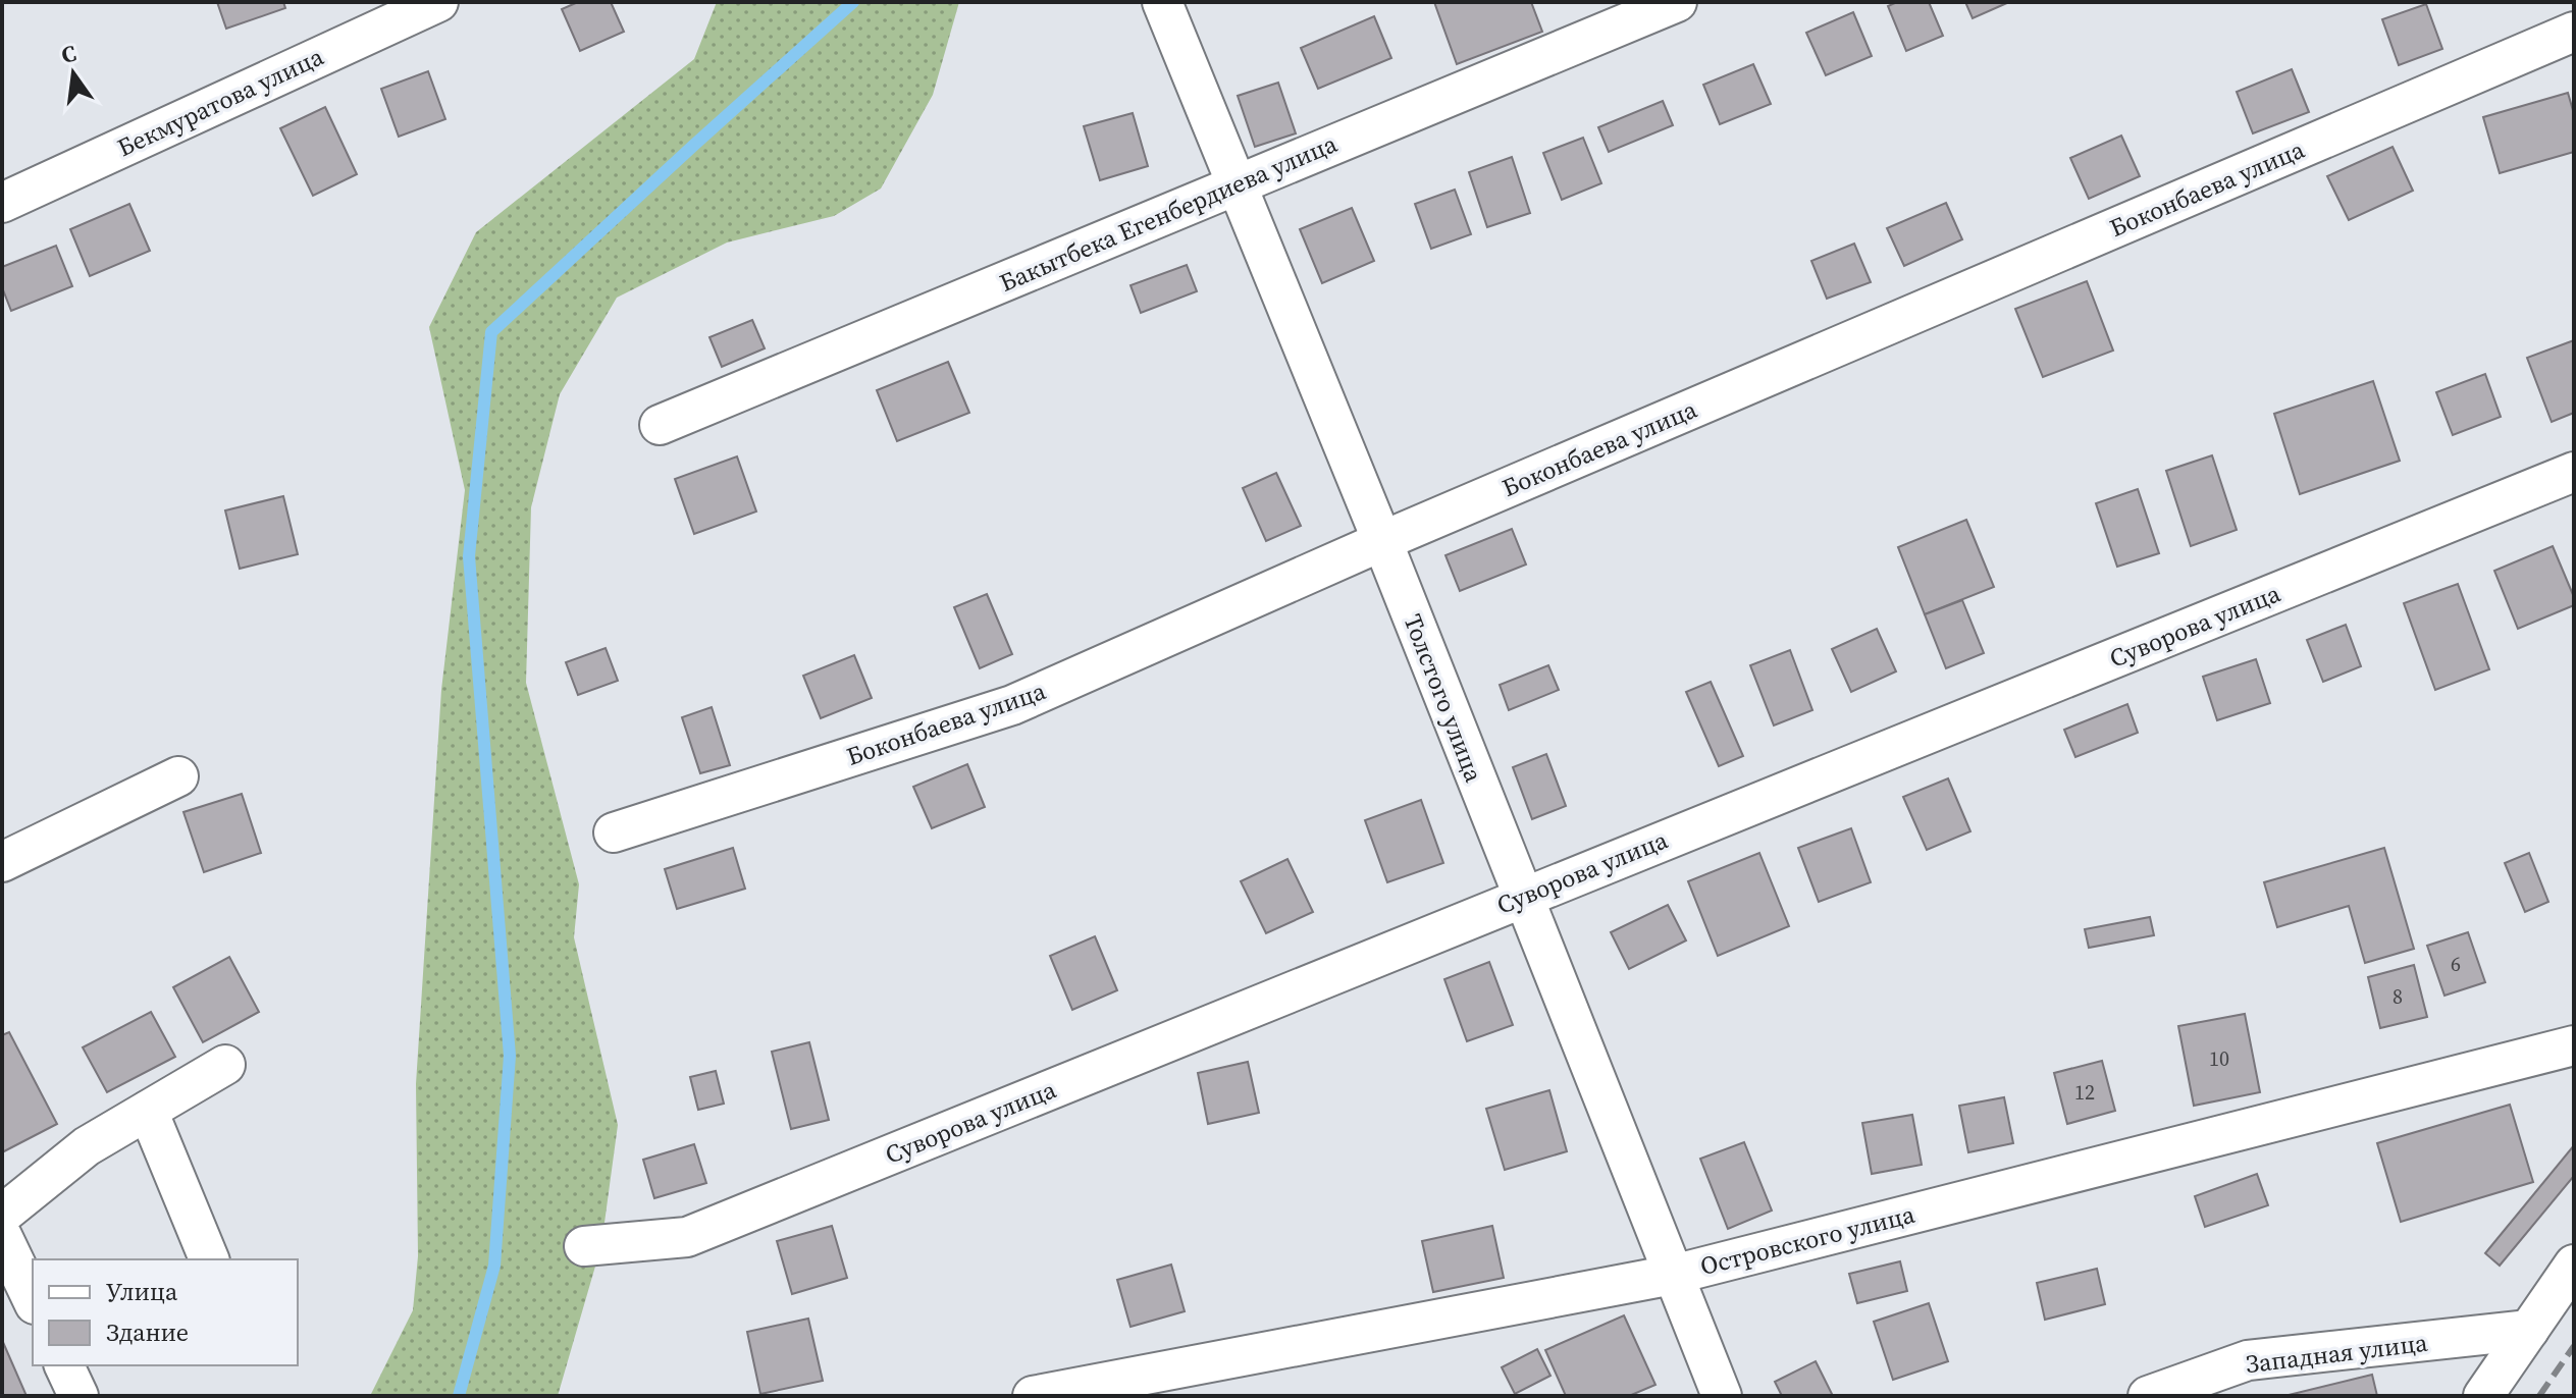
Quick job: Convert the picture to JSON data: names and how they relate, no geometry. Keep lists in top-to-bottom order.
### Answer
{
  "streets": {
    "street": [
      "Бекмуратова улица",
      "Боконбаева улица",
      "Бакытбека Егенбердиева улица",
      "Суворова улица",
      "Толстого улица",
      "Островского улица",
      "Западная улица"
    ]
  },
  "crossings": [
    ["Боконбаева улица", "Толстого улица"],
    ["Бакытбека Егенбердиева улица", "Толстого улица"],
    ["Суворова улица", "Толстого улица"],
    ["Толстого улица", "Островского улица"]
  ],
  "house_numbers": [
    "6",
    "8",
    "10",
    "12"
  ],
  "legend": ["Улица", "Здание"],
  "north": "top"
}
